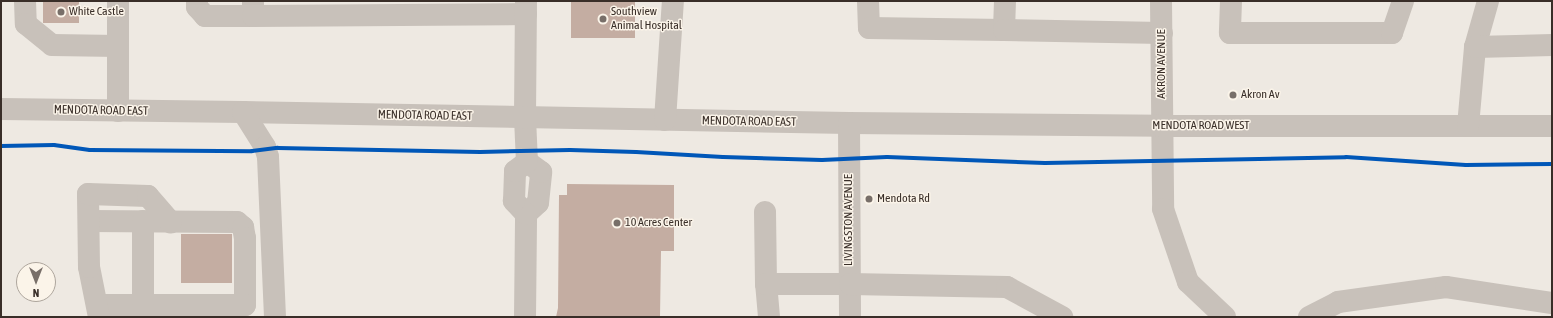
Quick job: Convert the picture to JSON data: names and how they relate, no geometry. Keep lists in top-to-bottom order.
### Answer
{
  "streets": {
    "street": [
      "AKRON AVENUE",
      "MENDOTA ROAD EAST",
      "MENDOTA ROAD WEST",
      "LIVINGSTON AVENUE"
    ]
  },
  "crossings": [
    ["AKRON AVENUE", "MENDOTA ROAD WEST"],
    ["MENDOTA ROAD EAST", "MENDOTA ROAD WEST"],
    ["MENDOTA ROAD EAST", "LIVINGSTON AVENUE"],
    ["MENDOTA ROAD WEST", "LIVINGSTON AVENUE"]
  ],
  "places": [
    "White Castle",
    "Southview Animal Hospital",
    "Akron Av",
    "Mendota Rd",
    "10 Acres Center"
  ],
  "north": "bottom"
}
